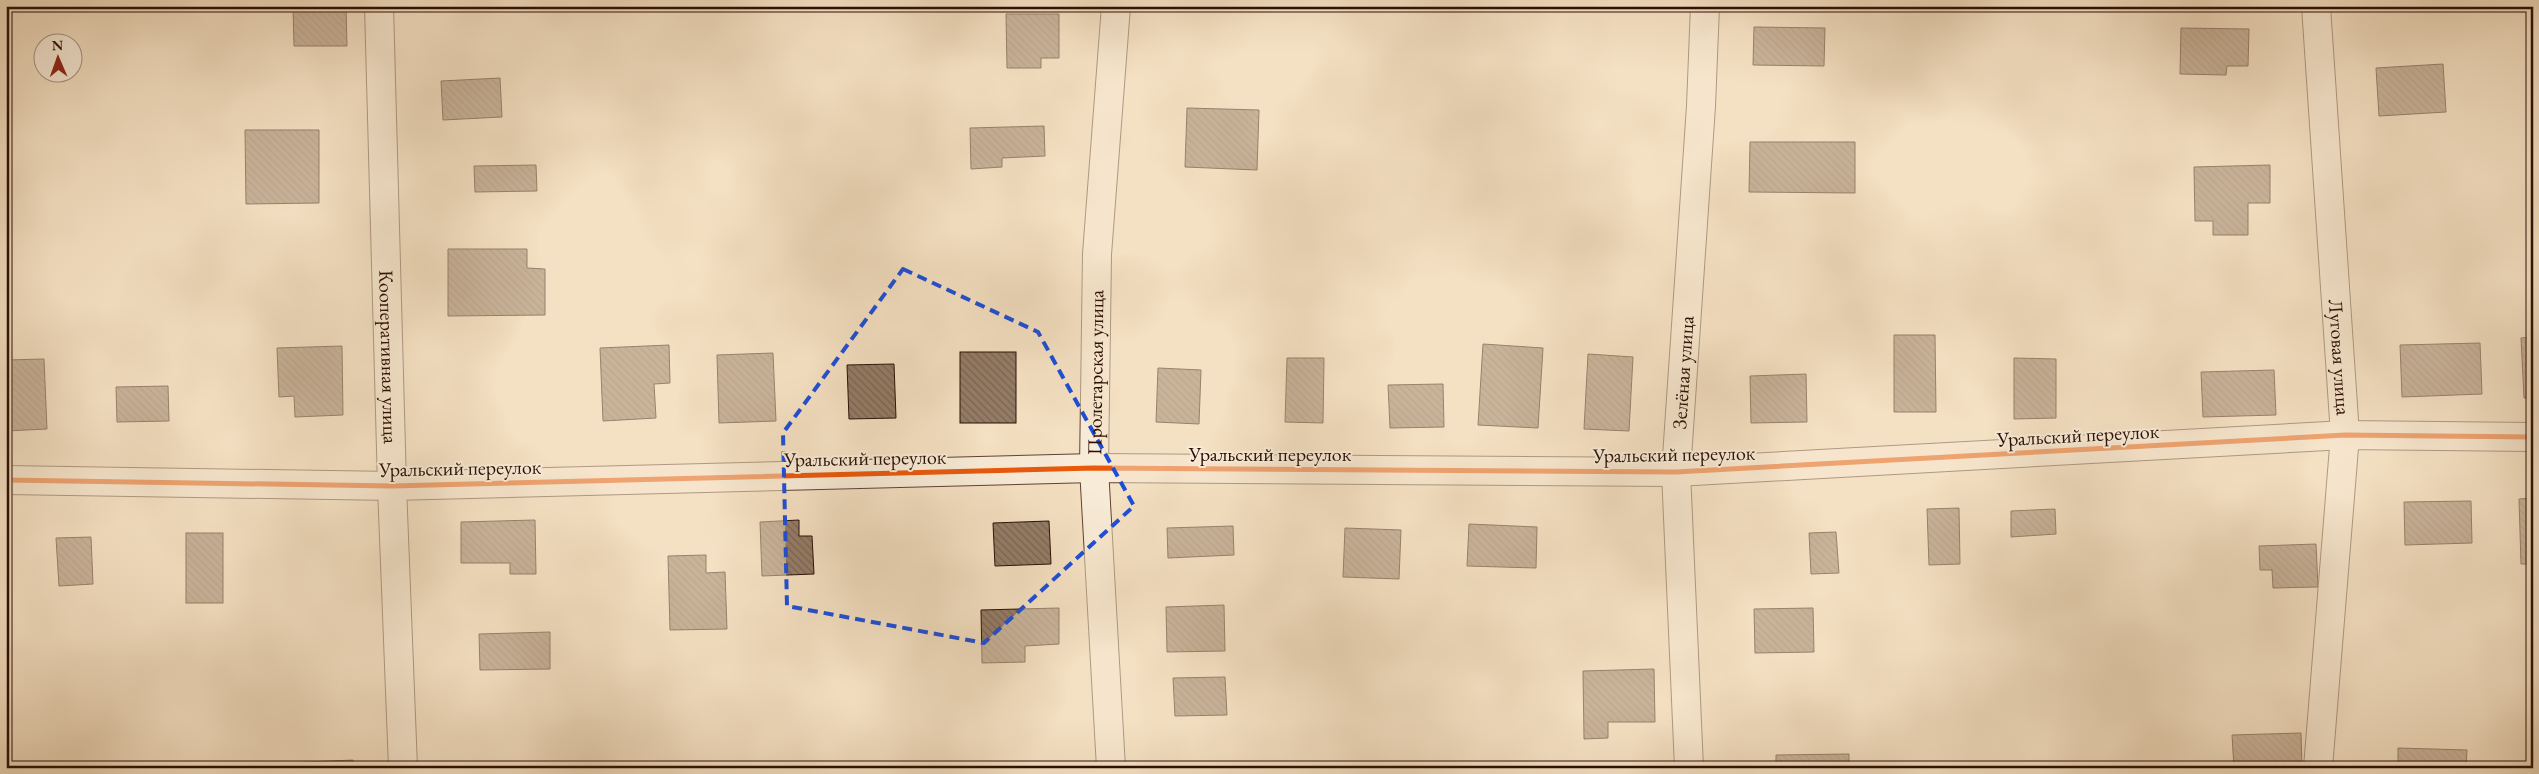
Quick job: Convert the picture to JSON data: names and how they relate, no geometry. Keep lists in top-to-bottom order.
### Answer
{
  "streets": {
    "street": [
      "Кооперативная улица",
      "Луговая улица",
      "Пролетарская улица",
      "Зелёная улица",
      "Уральский переулок"
    ]
  },
  "crossings": [
    ["Кооперативная улица", "Уральский переулок"],
    ["Луговая улица", "Уральский переулок"],
    ["Пролетарская улица", "Уральский переулок"],
    ["Зелёная улица", "Уральский переулок"]
  ],
  "north": "top"
}
